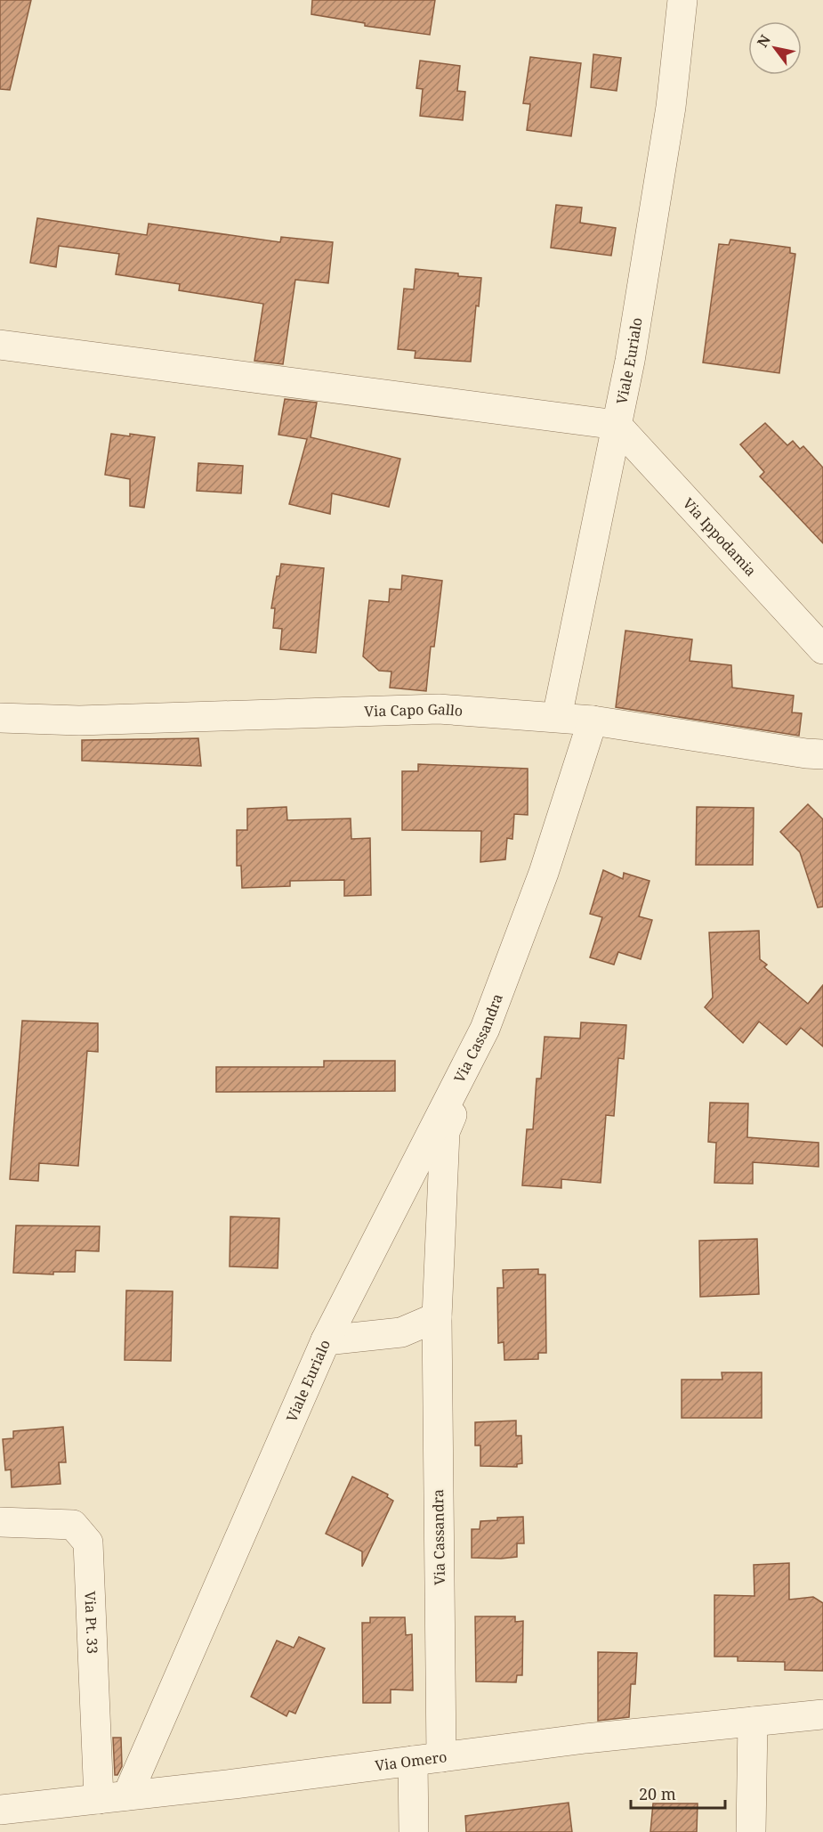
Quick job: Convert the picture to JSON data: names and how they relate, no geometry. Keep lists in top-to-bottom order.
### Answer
{
  "streets": {
    "street": [
      "Viale Eurialo",
      "Via Ippodamia",
      "Via Capo Gallo",
      "Via Cassandra",
      "Via Pt. 33",
      "Via Omero"
    ]
  },
  "crossings": [
    ["Viale Eurialo", "Via Ippodamia"],
    ["Viale Eurialo", "Via Capo Gallo"],
    ["Viale Eurialo", "Via Cassandra"],
    ["Viale Eurialo", "Via Omero"],
    ["Via Capo Gallo", "Via Cassandra"],
    ["Via Cassandra", "Via Omero"],
    ["Via Pt. 33", "Via Omero"]
  ],
  "scale_bar": "20 m",
  "north": "top left"
}
